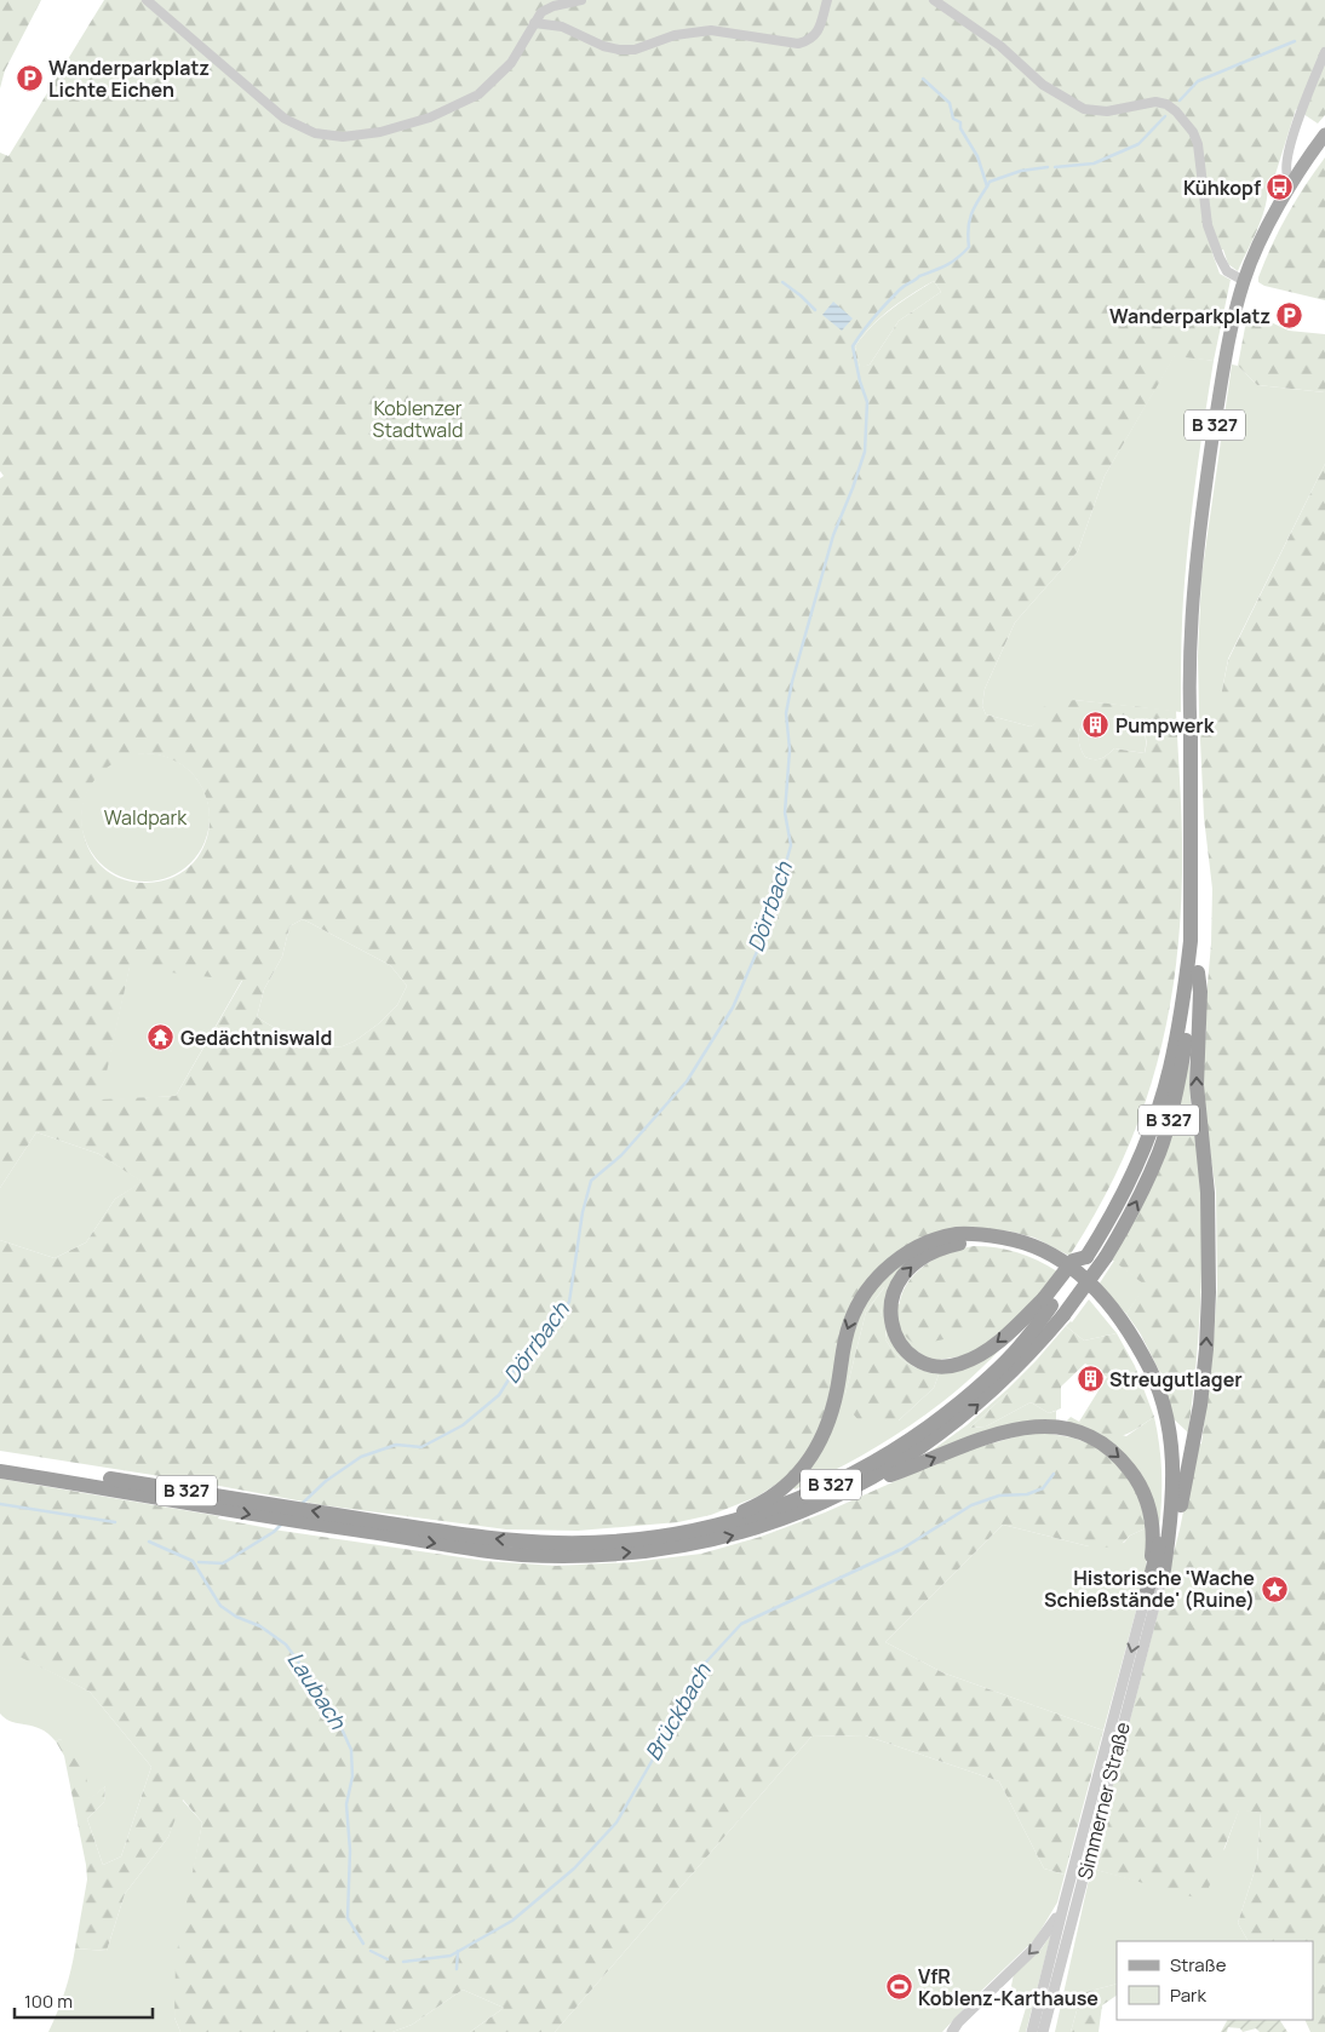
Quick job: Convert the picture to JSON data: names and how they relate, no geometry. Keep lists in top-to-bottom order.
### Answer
{
  "streets": {
    "highway": ["B 327"],
    "street": ["Simmerner Straße"]
  },
  "water": ["Dörrbach", "Laubach", "Brückbach"],
  "parks": ["Koblenzer Stadtwald", "Waldpark"],
  "places": {
    "parking": ["Wanderparkplatz Lichte Eichen", "Wanderparkplatz"],
    "bus stop": ["Kühkopf"],
    "building": ["Pumpwerk", "Streugutlager"],
    "temple": ["Gedächtniswald"],
    "place": ["Historische 'Wache Schießstände' (Ruine)"],
    "sports": ["VfR Koblenz-Karthause"]
  },
  "legend": ["Straße", "Park"],
  "scale_bar": "100 m"
}
